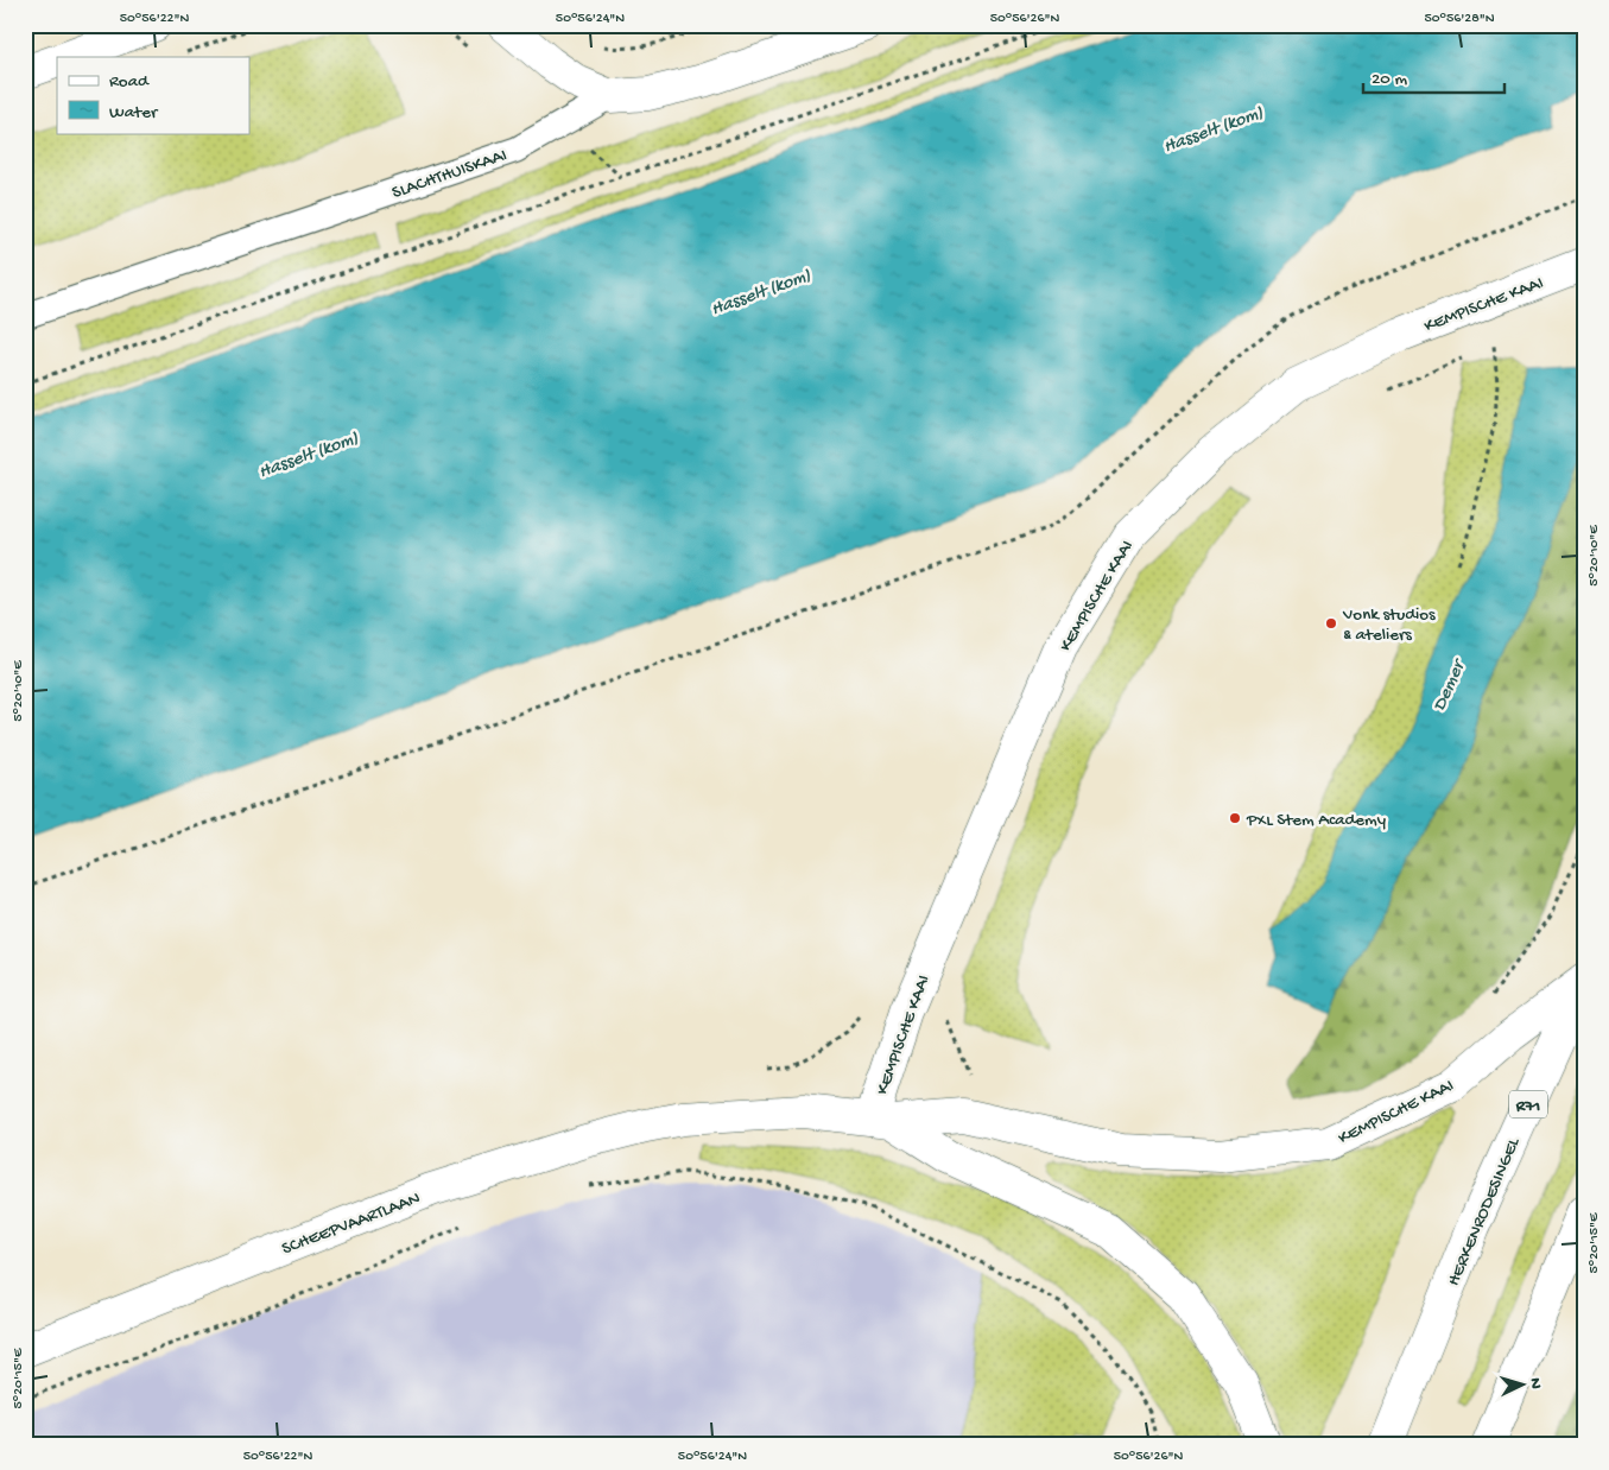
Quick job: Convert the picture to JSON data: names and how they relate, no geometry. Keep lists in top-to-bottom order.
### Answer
{
  "streets": {
    "main road": [
      "SLACHTHUISKAAI",
      "KEMPISCHE KAAI",
      "R71",
      "HERKENRODESINGEL",
      "SCHEEPVAARTLAAN"
    ]
  },
  "crossings": [
    ["KEMPISCHE KAAI", "HERKENRODESINGEL"],
    ["KEMPISCHE KAAI", "SCHEEPVAARTLAAN"]
  ],
  "water": ["Hasselt (kom)", "Demer"],
  "places": ["Vonk studios & ateliers", "PXL Stem Academy"],
  "legend": ["Road", "Water"],
  "scale_bar": "20 m",
  "north": "right",
  "coordinates": [
    "50°56'22\"N",
    "50°56'24\"N",
    "50°56'26\"N",
    "50°56'28\"N",
    "5°20'10\"E",
    "5°20'15\"E"
  ]
}
